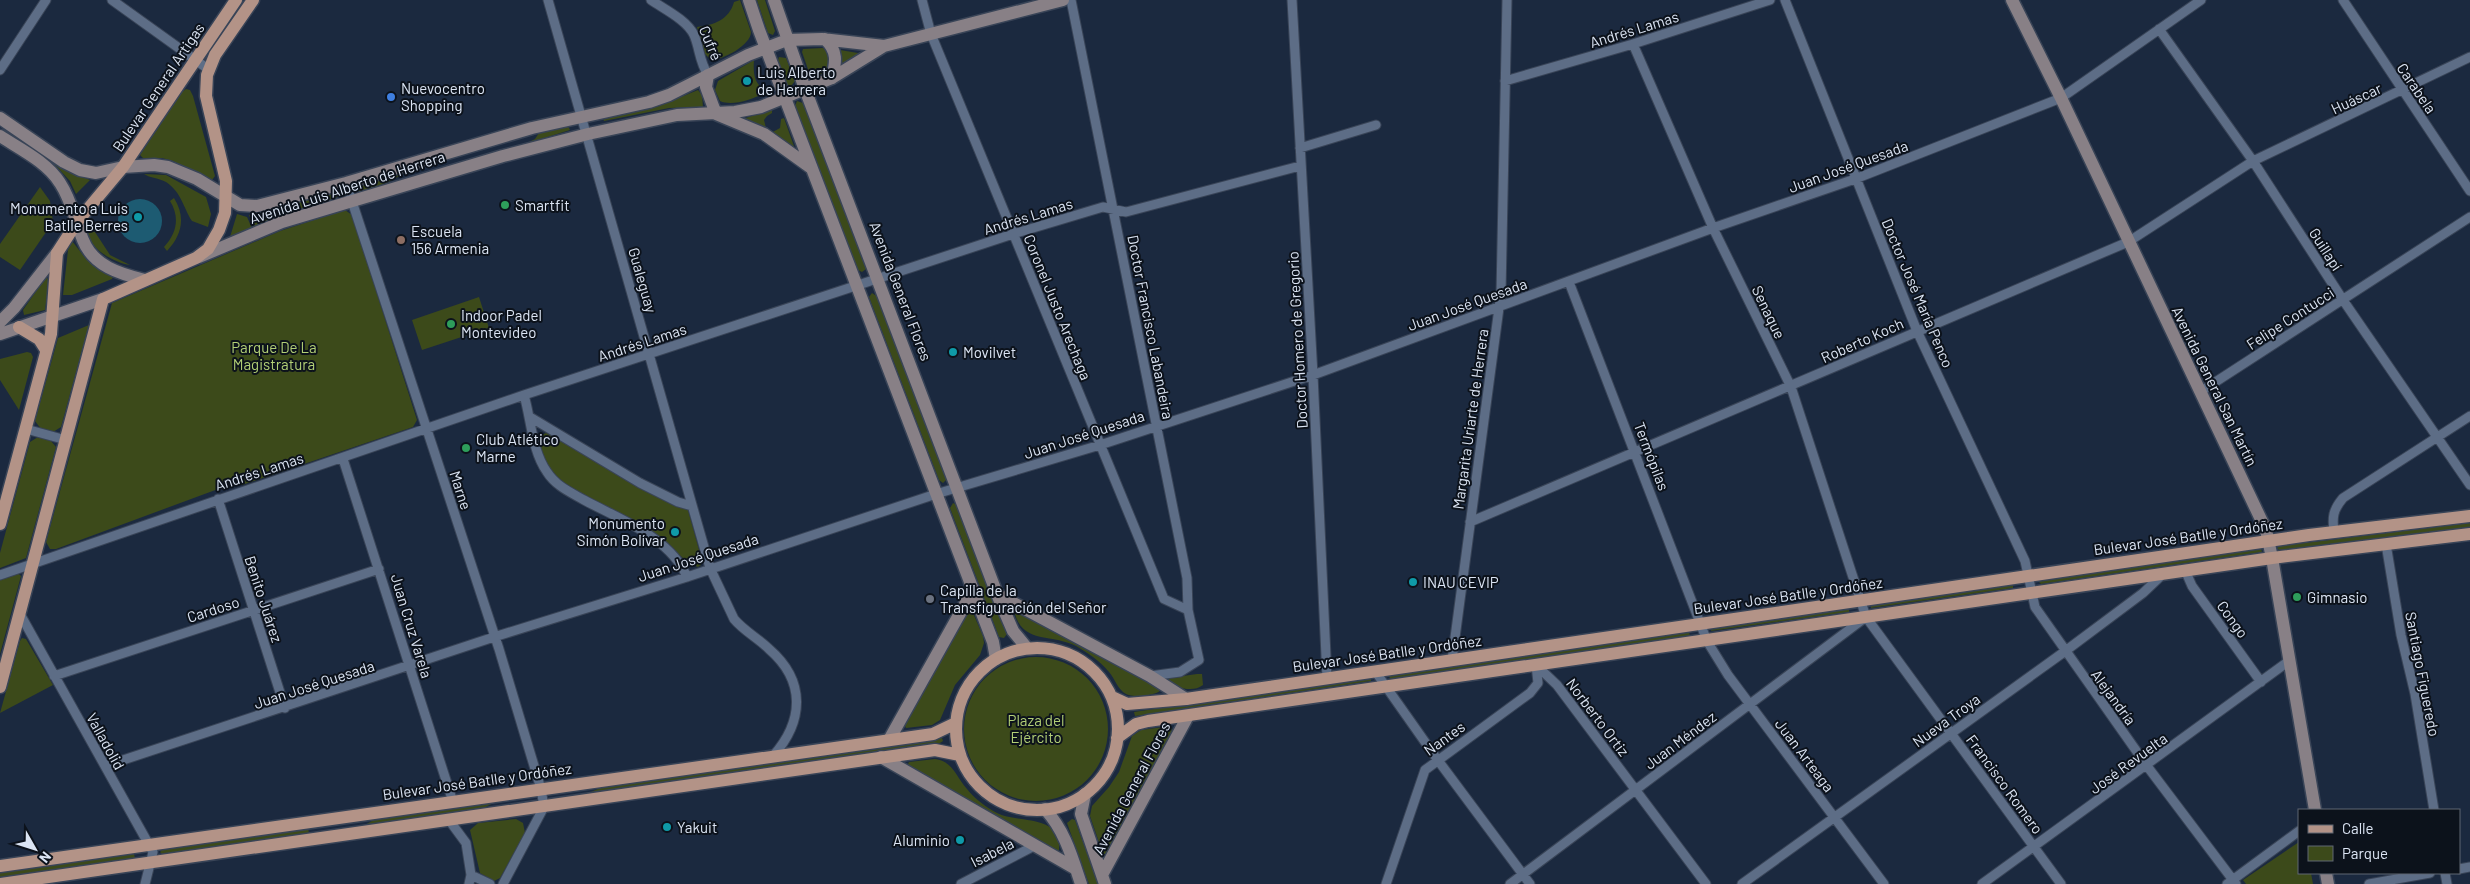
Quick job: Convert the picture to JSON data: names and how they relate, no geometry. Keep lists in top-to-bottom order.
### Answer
{
  "streets": {
    "main road": [
      "Cufré",
      "Bulevar General Artigas",
      "Avenida Luis Alberto de Herrera",
      "Avenida General Flores",
      "Avenida General San Martín",
      "Bulevar José Batlle y Ordóñez"
    ],
    "street": [
      "Andrés Lamas",
      "Carabela",
      "Huáscar",
      "Juan José Quesada",
      "Guillapí",
      "Gualeguay",
      "Doctor José María Penco",
      "Coronel Justo Arechaga",
      "Senaque",
      "Felipe Contucci",
      "Doctor Francisco Labandeira",
      "Doctor Homero de Gregorio",
      "Roberto Koch",
      "Margarita Uriarte de Herrera",
      "Termópilas",
      "Marne",
      "Benito Juárez",
      "Cardoso",
      "Congo",
      "Juan Cruz Varela",
      "Santiago Figueredo",
      "Alejandría",
      "Norberto Ortiz",
      "Nueva Troya",
      "Nantes",
      "Juan Méndez",
      "Valladolid",
      "Juan Arteaga",
      "José Revuelta",
      "Francisco Romero",
      "Isabela"
    ]
  },
  "crossings": [
    ["Andrés Lamas", "Gualeguay"],
    ["Andrés Lamas", "Avenida General Flores"],
    ["Andrés Lamas", "Coronel Justo Arechaga"],
    ["Andrés Lamas", "Senaque"],
    ["Andrés Lamas", "Doctor Francisco Labandeira"],
    ["Andrés Lamas", "Doctor Homero de Gregorio"],
    ["Andrés Lamas", "Margarita Uriarte de Herrera"],
    ["Andrés Lamas", "Marne"],
    ["Andrés Lamas", "Benito Juárez"],
    ["Andrés Lamas", "Juan Cruz Varela"],
    ["Cufré", "Avenida Luis Alberto de Herrera"],
    ["Bulevar General Artigas", "Avenida Luis Alberto de Herrera"],
    ["Carabela", "Huáscar"],
    ["Huáscar", "Guillapí"],
    ["Huáscar", "Roberto Koch"],
    ["Juan José Quesada", "Guillapí"],
    ["Juan José Quesada", "Gualeguay"],
    ["Juan José Quesada", "Avenida General Flores"],
    ["Juan José Quesada", "Doctor José María Penco"],
    ["Juan José Quesada", "Coronel Justo Arechaga"],
    ["Juan José Quesada", "Senaque"],
    ["Juan José Quesada", "Doctor Francisco Labandeira"],
    ["Juan José Quesada", "Doctor Homero de Gregorio"],
    ["Juan José Quesada", "Avenida General San Martín"],
    ["Juan José Quesada", "Margarita Uriarte de Herrera"],
    ["Juan José Quesada", "Termópilas"],
    ["Juan José Quesada", "Marne"],
    ["Juan José Quesada", "Benito Juárez"],
    ["Juan José Quesada", "Juan Cruz Varela"],
    ["Juan José Quesada", "Valladolid"],
    ["Avenida Luis Alberto de Herrera", "Gualeguay"],
    ["Avenida Luis Alberto de Herrera", "Avenida General Flores"],
    ["Avenida Luis Alberto de Herrera", "Coronel Justo Arechaga"],
    ["Avenida Luis Alberto de Herrera", "Marne"],
    ["Guillapí", "Felipe Contucci"],
    ["Guillapí", "Roberto Koch"],
    ["Gualeguay", "Bulevar José Batlle y Ordóñez"],
    ["Avenida General Flores", "Bulevar José Batlle y Ordóñez"],
    ["Doctor José María Penco", "Roberto Koch"],
    ["Doctor José María Penco", "Bulevar José Batlle y Ordóñez"],
    ["Doctor José María Penco", "Alejandría"],
    ["Coronel Justo Arechaga", "Doctor Francisco Labandeira"],
    ["Senaque", "Roberto Koch"],
    ["Senaque", "Bulevar José Batlle y Ordóñez"],
    ["Senaque", "Francisco Romero"],
    ["Felipe Contucci", "Avenida General San Martín"],
    ["Doctor Homero de Gregorio", "Bulevar José Batlle y Ordóñez"],
    ["Roberto Koch", "Avenida General San Martín"],
    ["Roberto Koch", "Margarita Uriarte de Herrera"],
    ["Roberto Koch", "Termópilas"],
    ["Avenida General San Martín", "Bulevar José Batlle y Ordóñez"],
    ["Avenida General San Martín", "José Revuelta"],
    ["Margarita Uriarte de Herrera", "Bulevar José Batlle y Ordóñez"],
    ["Termópilas", "Bulevar José Batlle y Ordóñez"],
    ["Termópilas", "Juan Arteaga"],
    ["Marne", "Bulevar José Batlle y Ordóñez"],
    ["Bulevar José Batlle y Ordóñez", "Juan Cruz Varela"],
    ["Bulevar José Batlle y Ordóñez", "Valladolid"],
    ["Bulevar José Batlle y Ordóñez", "Francisco Romero"],
    ["Benito Juárez", "Cardoso"],
    ["Cardoso", "Juan Cruz Varela"],
    ["Cardoso", "Valladolid"],
    ["Congo", "José Revuelta"],
    ["Alejandría", "Nueva Troya"],
    ["Alejandría", "José Revuelta"],
    ["Norberto Ortiz", "Nantes"],
    ["Norberto Ortiz", "Juan Méndez"],
    ["Nueva Troya", "Juan Arteaga"],
    ["Nueva Troya", "Francisco Romero"],
    ["Juan Méndez", "Juan Arteaga"],
    ["Juan Méndez", "Francisco Romero"],
    ["José Revuelta", "Francisco Romero"]
  ],
  "parks": ["Parque De La Magistratura", "Plaza del Ejército"],
  "places": [
    "Luis Alberto de Herrera",
    "Nuevocentro Shopping",
    "Smartfit",
    "Monumento a Luis Batlle Berres",
    "Escuela 156 Armenia",
    "Indoor Padel Montevideo",
    "Movilvet",
    "Club Atlético Marne",
    "Monumento Simón Bolívar",
    "INAU CEVIP",
    "Gimnasio",
    "Capilla de la Transfiguración del Señor",
    "Yakuit",
    "Aluminio"
  ],
  "legend": ["Calle", "Parque"],
  "north": "bottom right"
}
